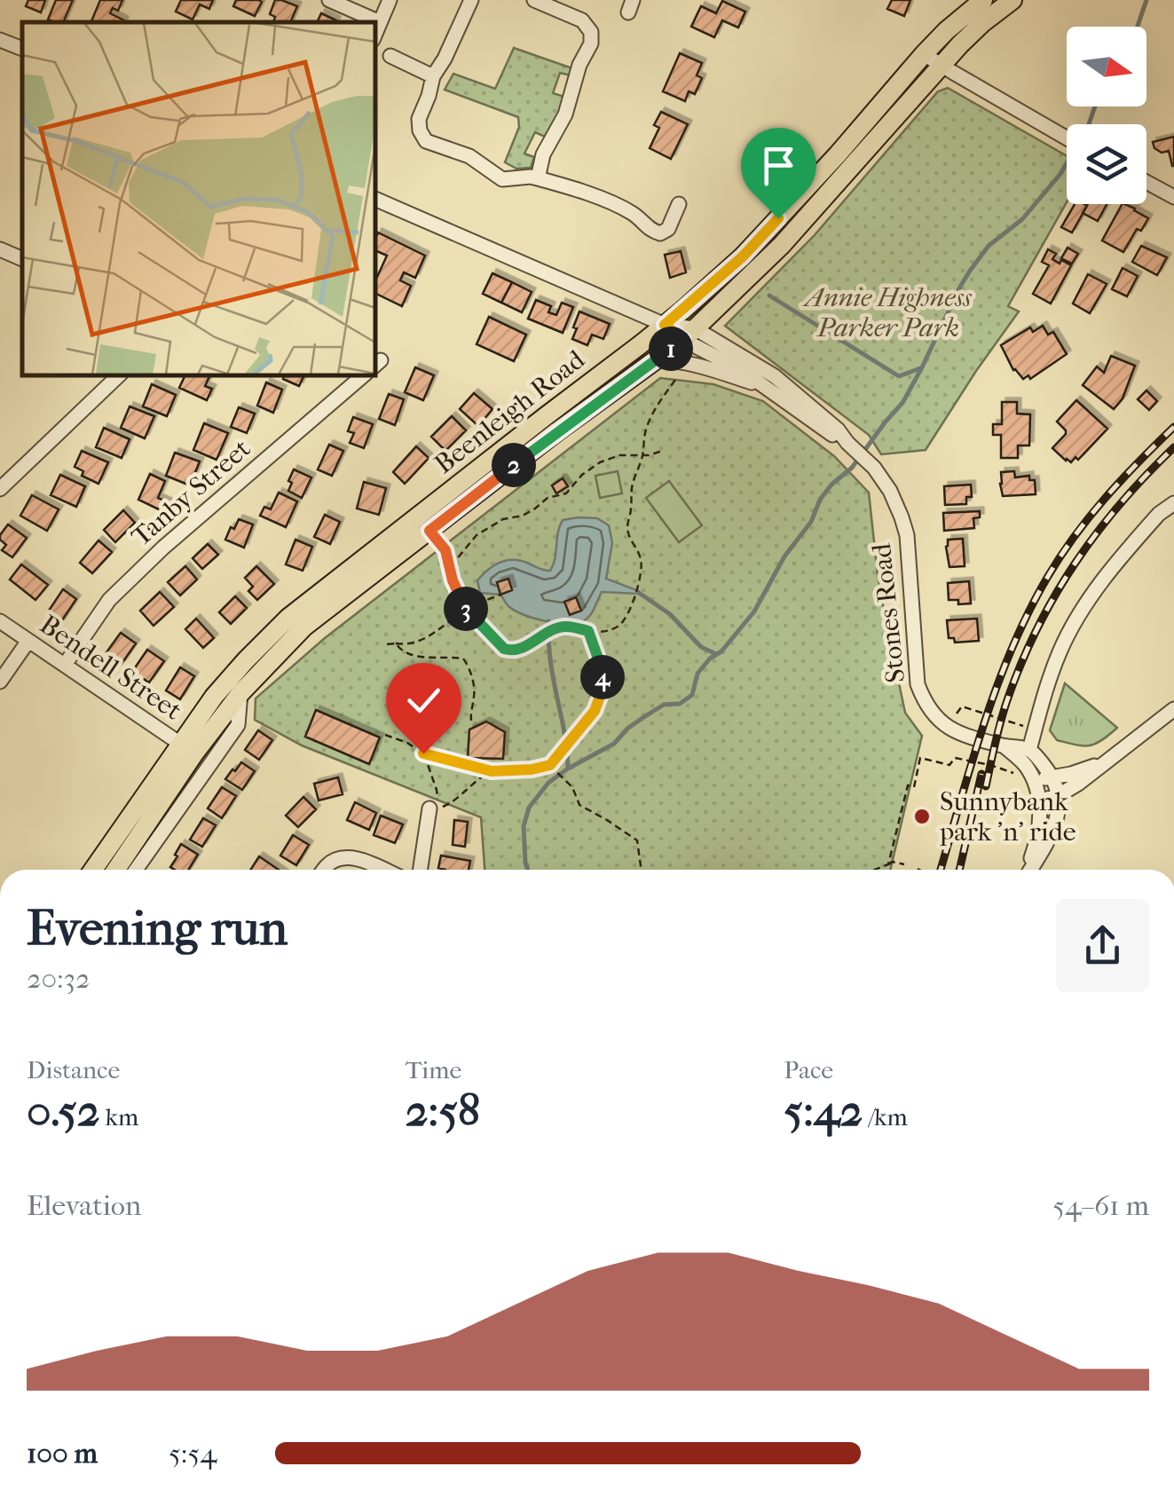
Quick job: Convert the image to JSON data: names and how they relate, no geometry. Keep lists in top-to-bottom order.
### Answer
{
  "streets": {
    "main road": ["Beenleigh Road"],
    "street": ["Tanby Street", "Stones Road", "Bendell Street"]
  },
  "crossings": [
    ["Beenleigh Road", "Stones Road"],
    ["Beenleigh Road", "Bendell Street"],
    ["Tanby Street", "Bendell Street"]
  ],
  "parks": ["Annie Highness Parker Park"],
  "places": ["Sunnybank park 'n' ride"],
  "north": "right",
  "page": {
    "pins": [
      "1",
      "2",
      "3",
      "4"
    ],
    "heading": ["Evening run", "20:32"],
    "stats": [
      ["Distance", "0.52 km"],
      ["Time", "2:58"],
      ["Pace", "5:42 /km"]
    ],
    "chart": ["Elevation", "54–61 m"],
    "list": [
      {
        "name": "100 m",
        "note": "5:54"
      }
    ]
  }
}
